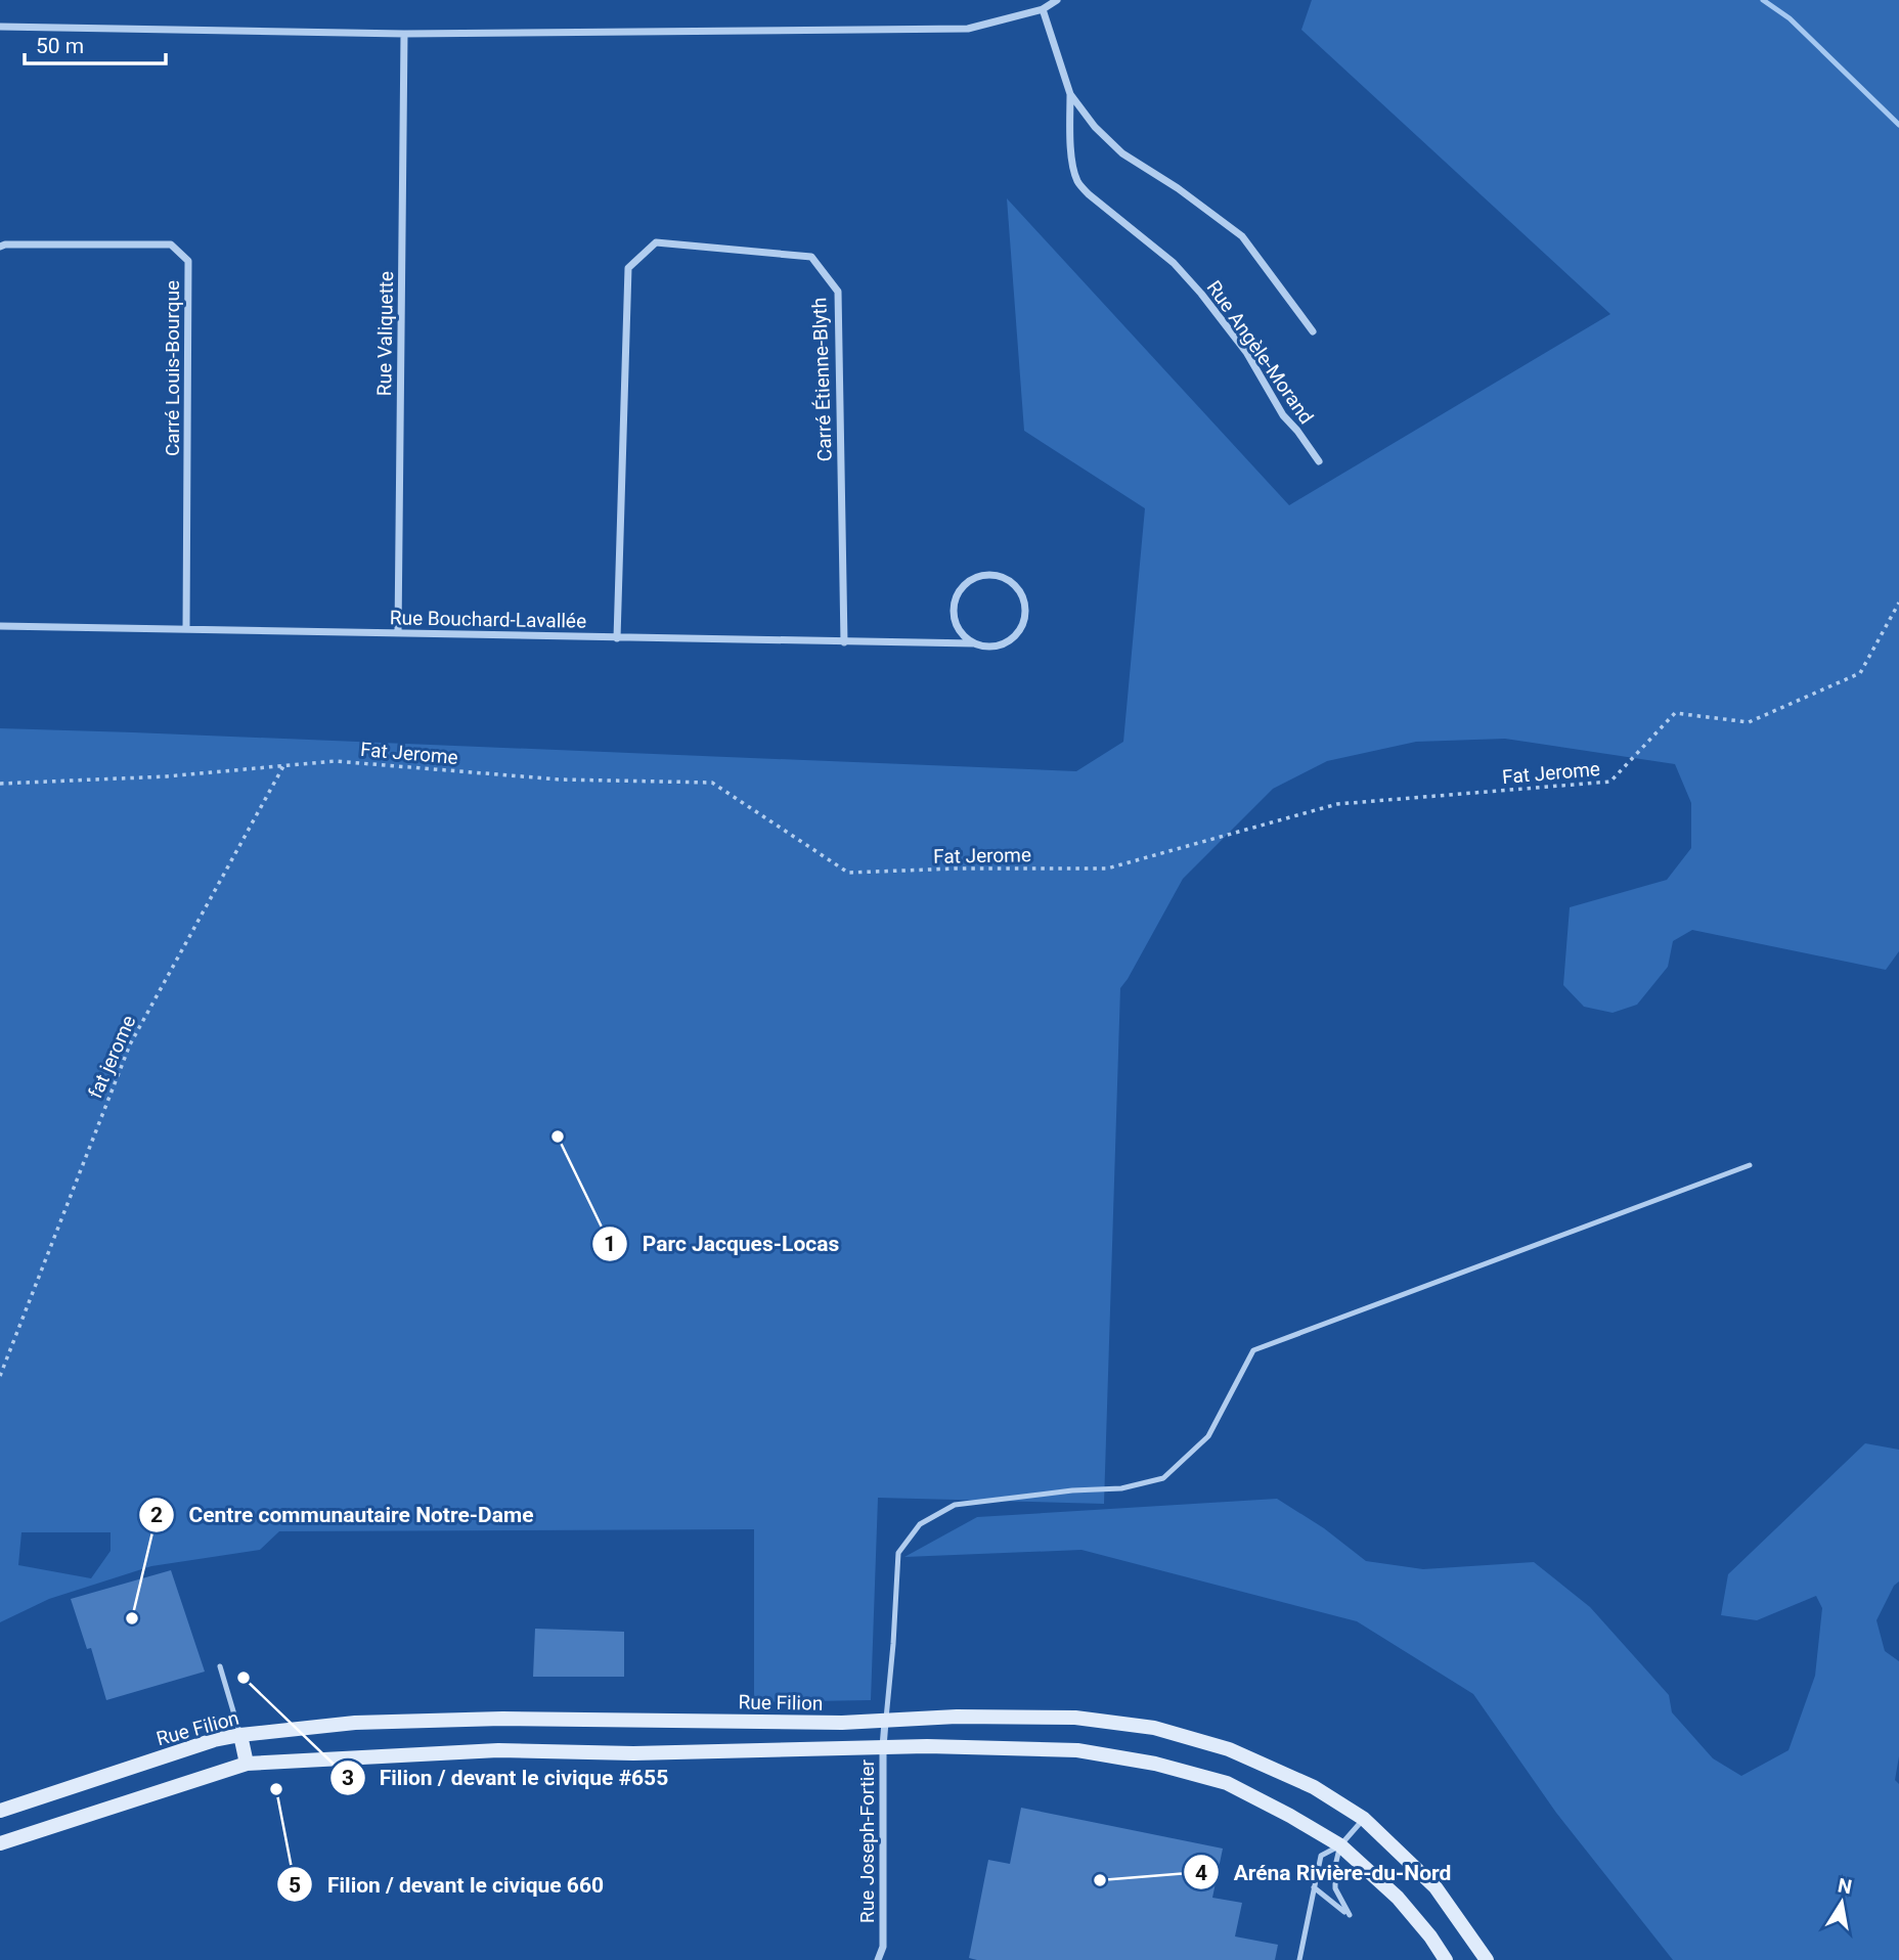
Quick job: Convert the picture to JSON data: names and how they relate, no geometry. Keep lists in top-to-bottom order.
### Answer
{
  "streets": {
    "street": [
      "Rue Valiquette",
      "Rue Angèle-Morand",
      "Carré Louis-Bourque",
      "Carré Étienne-Blyth",
      "Rue Bouchard-Lavallée",
      "Rue Filion",
      "Rue Joseph-Fortier"
    ],
    "path": ["Fat Jerome", "fat jerome"]
  },
  "crossings": [
    ["Rue Valiquette", "Rue Bouchard-Lavallée"],
    ["Carré Louis-Bourque", "Rue Bouchard-Lavallée"],
    ["Carré Étienne-Blyth", "Rue Bouchard-Lavallée"],
    ["Fat Jerome", "fat jerome"],
    ["Rue Filion", "Rue Joseph-Fortier"]
  ],
  "places": [
    "Parc Jacques-Locas",
    "Centre communautaire Notre-Dame",
    "Filion / devant le civique #655",
    "Filion / devant le civique 660",
    "Aréna Rivière-du-Nord"
  ],
  "scale_bar": "50 m",
  "north": "top"
}
